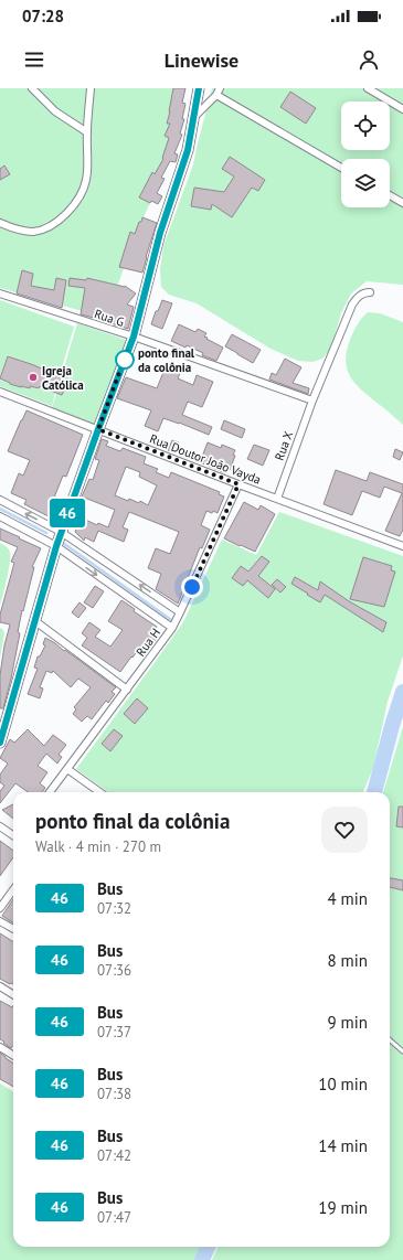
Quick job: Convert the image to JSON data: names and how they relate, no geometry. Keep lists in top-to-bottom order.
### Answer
{
  "streets": {
    "street": [
      "Rua G",
      "Rua X",
      "Rua Doutor João Vayda",
      "Rua H"
    ]
  },
  "crossings": [
    ["Rua G", "Rua X"],
    ["Rua X", "Rua Doutor João Vayda"],
    ["Rua Doutor João Vayda", "Rua H"]
  ],
  "places": ["ponto final da colônia", "Igreja Católica"],
  "lines": ["bus line 46"],
  "page": {
    "status": "07:28",
    "header": "Linewise",
    "on_map": "46",
    "heading": ["ponto final da colônia", "Walk · 4 min · 270 m"],
    "list": [
      {
        "mark": "46",
        "name": "Bus",
        "note": "07:32",
        "value": "4 min"
      },
      {
        "mark": "46",
        "name": "Bus",
        "note": "07:36",
        "value": "8 min"
      },
      {
        "mark": "46",
        "name": "Bus",
        "note": "07:37",
        "value": "9 min"
      },
      {
        "mark": "46",
        "name": "Bus",
        "note": "07:38",
        "value": "10 min"
      },
      {
        "mark": "46",
        "name": "Bus",
        "note": "07:42",
        "value": "14 min"
      },
      {
        "mark": "46",
        "name": "Bus",
        "note": "07:47",
        "value": "19 min"
      }
    ]
  }
}
